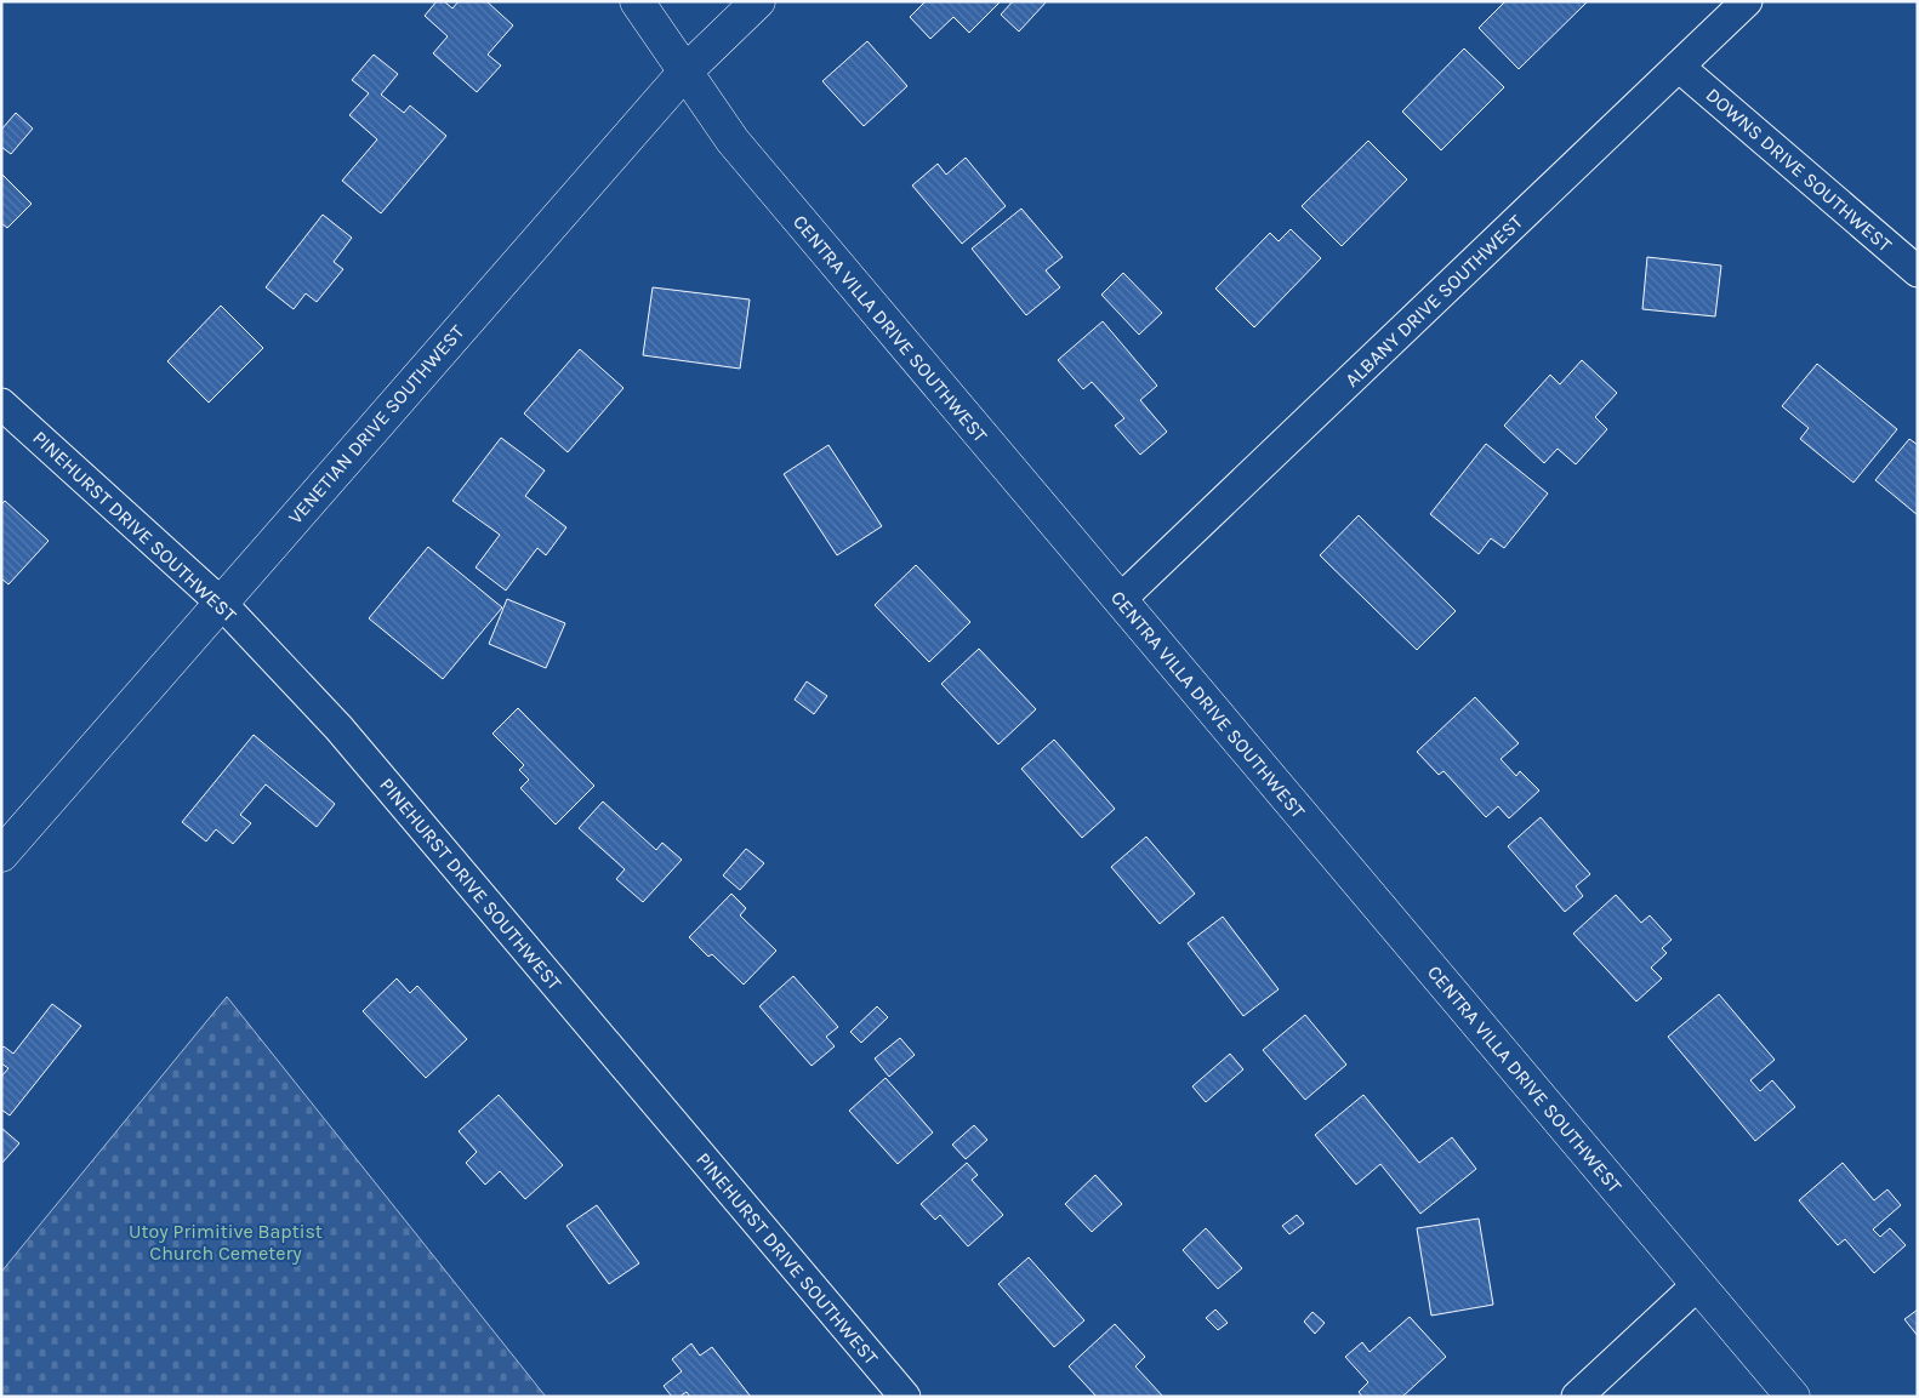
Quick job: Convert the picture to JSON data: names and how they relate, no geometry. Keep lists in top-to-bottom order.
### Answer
{
  "streets": {
    "street": [
      "DOWNS DRIVE SOUTHWEST",
      "ALBANY DRIVE SOUTHWEST",
      "CENTRA VILLA DRIVE SOUTHWEST",
      "VENETIAN DRIVE SOUTHWEST",
      "PINEHURST DRIVE SOUTHWEST"
    ]
  },
  "crossings": [
    ["DOWNS DRIVE SOUTHWEST", "ALBANY DRIVE SOUTHWEST"],
    ["ALBANY DRIVE SOUTHWEST", "CENTRA VILLA DRIVE SOUTHWEST"],
    ["CENTRA VILLA DRIVE SOUTHWEST", "VENETIAN DRIVE SOUTHWEST"],
    ["VENETIAN DRIVE SOUTHWEST", "PINEHURST DRIVE SOUTHWEST"]
  ],
  "parks": ["Utoy Primitive Baptist Church Cemetery"]
}
